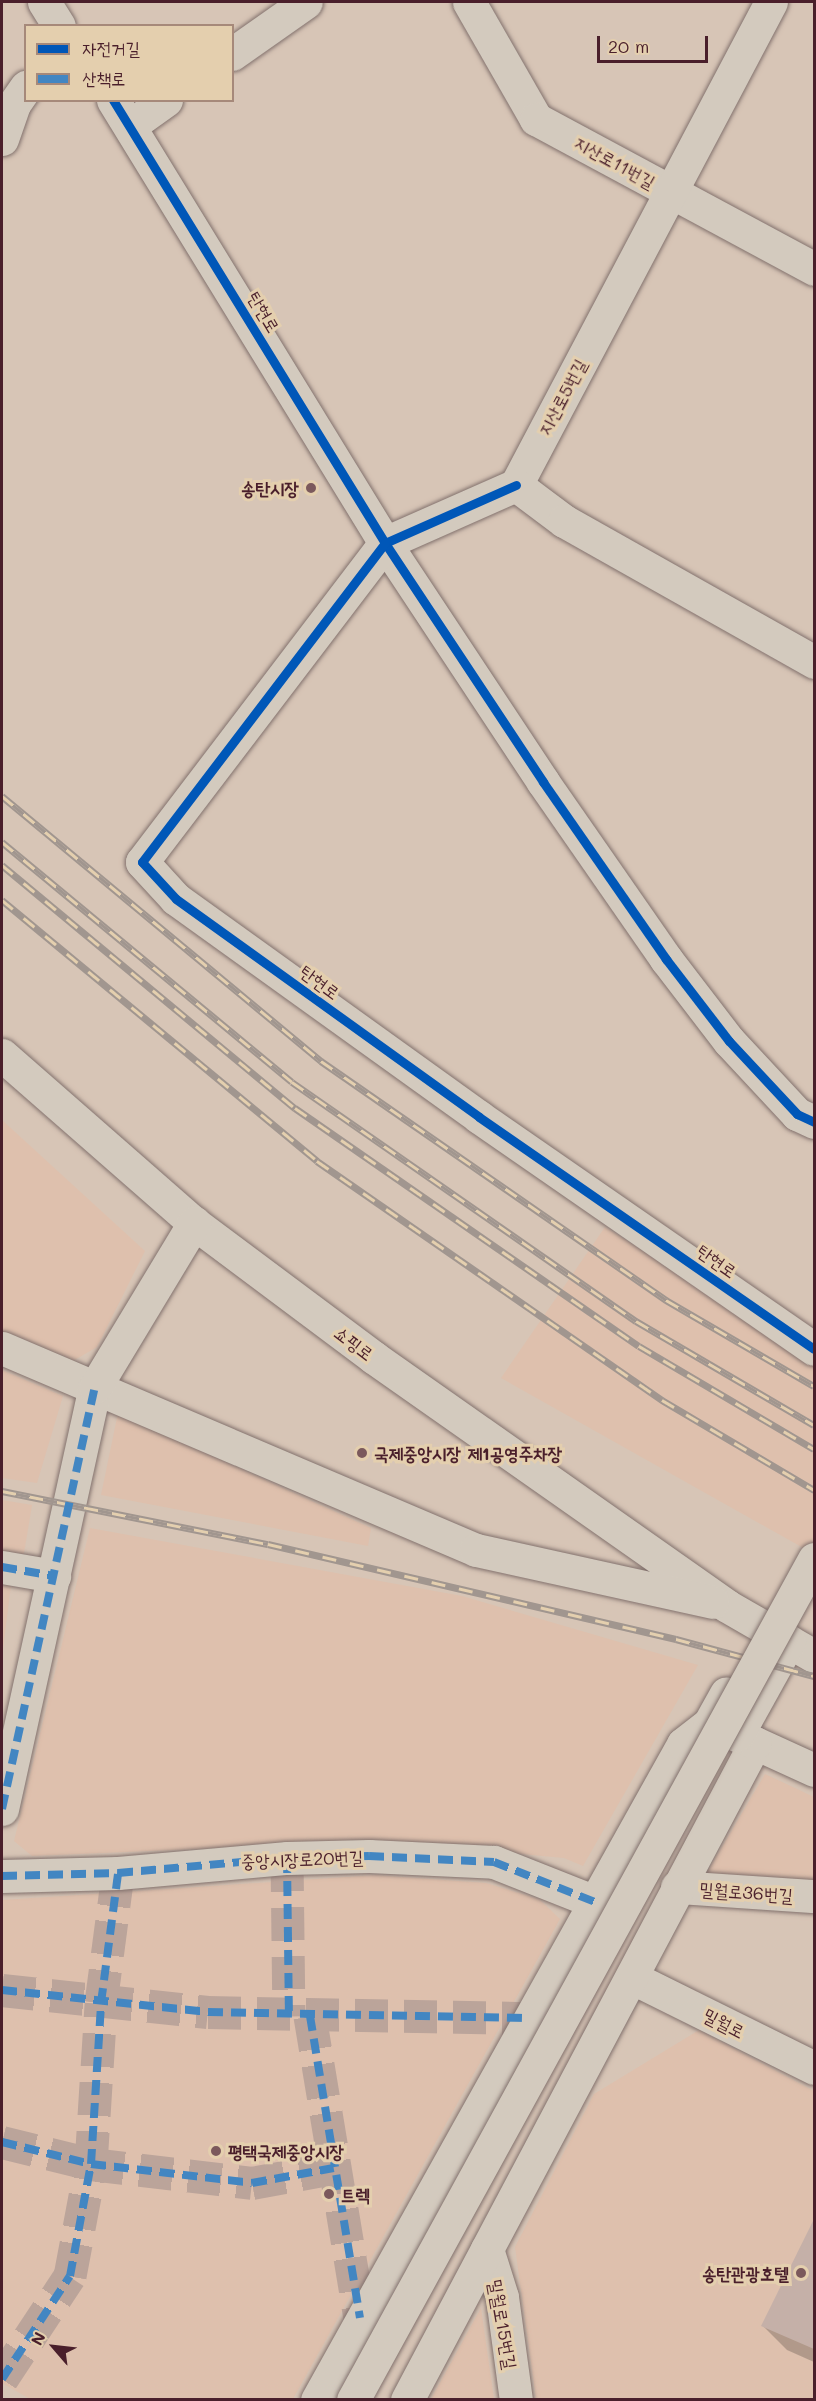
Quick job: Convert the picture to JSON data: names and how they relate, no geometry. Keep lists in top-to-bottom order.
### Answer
{
  "streets": {
    "street": [
      "지산로11번길",
      "탄현로",
      "지산로5번길",
      "쇼핑로",
      "중앙시장로20번길",
      "밀월로36번길",
      "밀월로",
      "밀월로15번길"
    ]
  },
  "crossings": [
    ["지산로11번길", "지산로5번길"]
  ],
  "places": [
    "송탄시장",
    "국제중앙시장 제1공영주차장",
    "평택국제중앙시장",
    "트렉",
    "송탄관광호텔"
  ],
  "legend": ["자전거길", "산책로"],
  "scale_bar": "20 m",
  "north": "top left"
}
